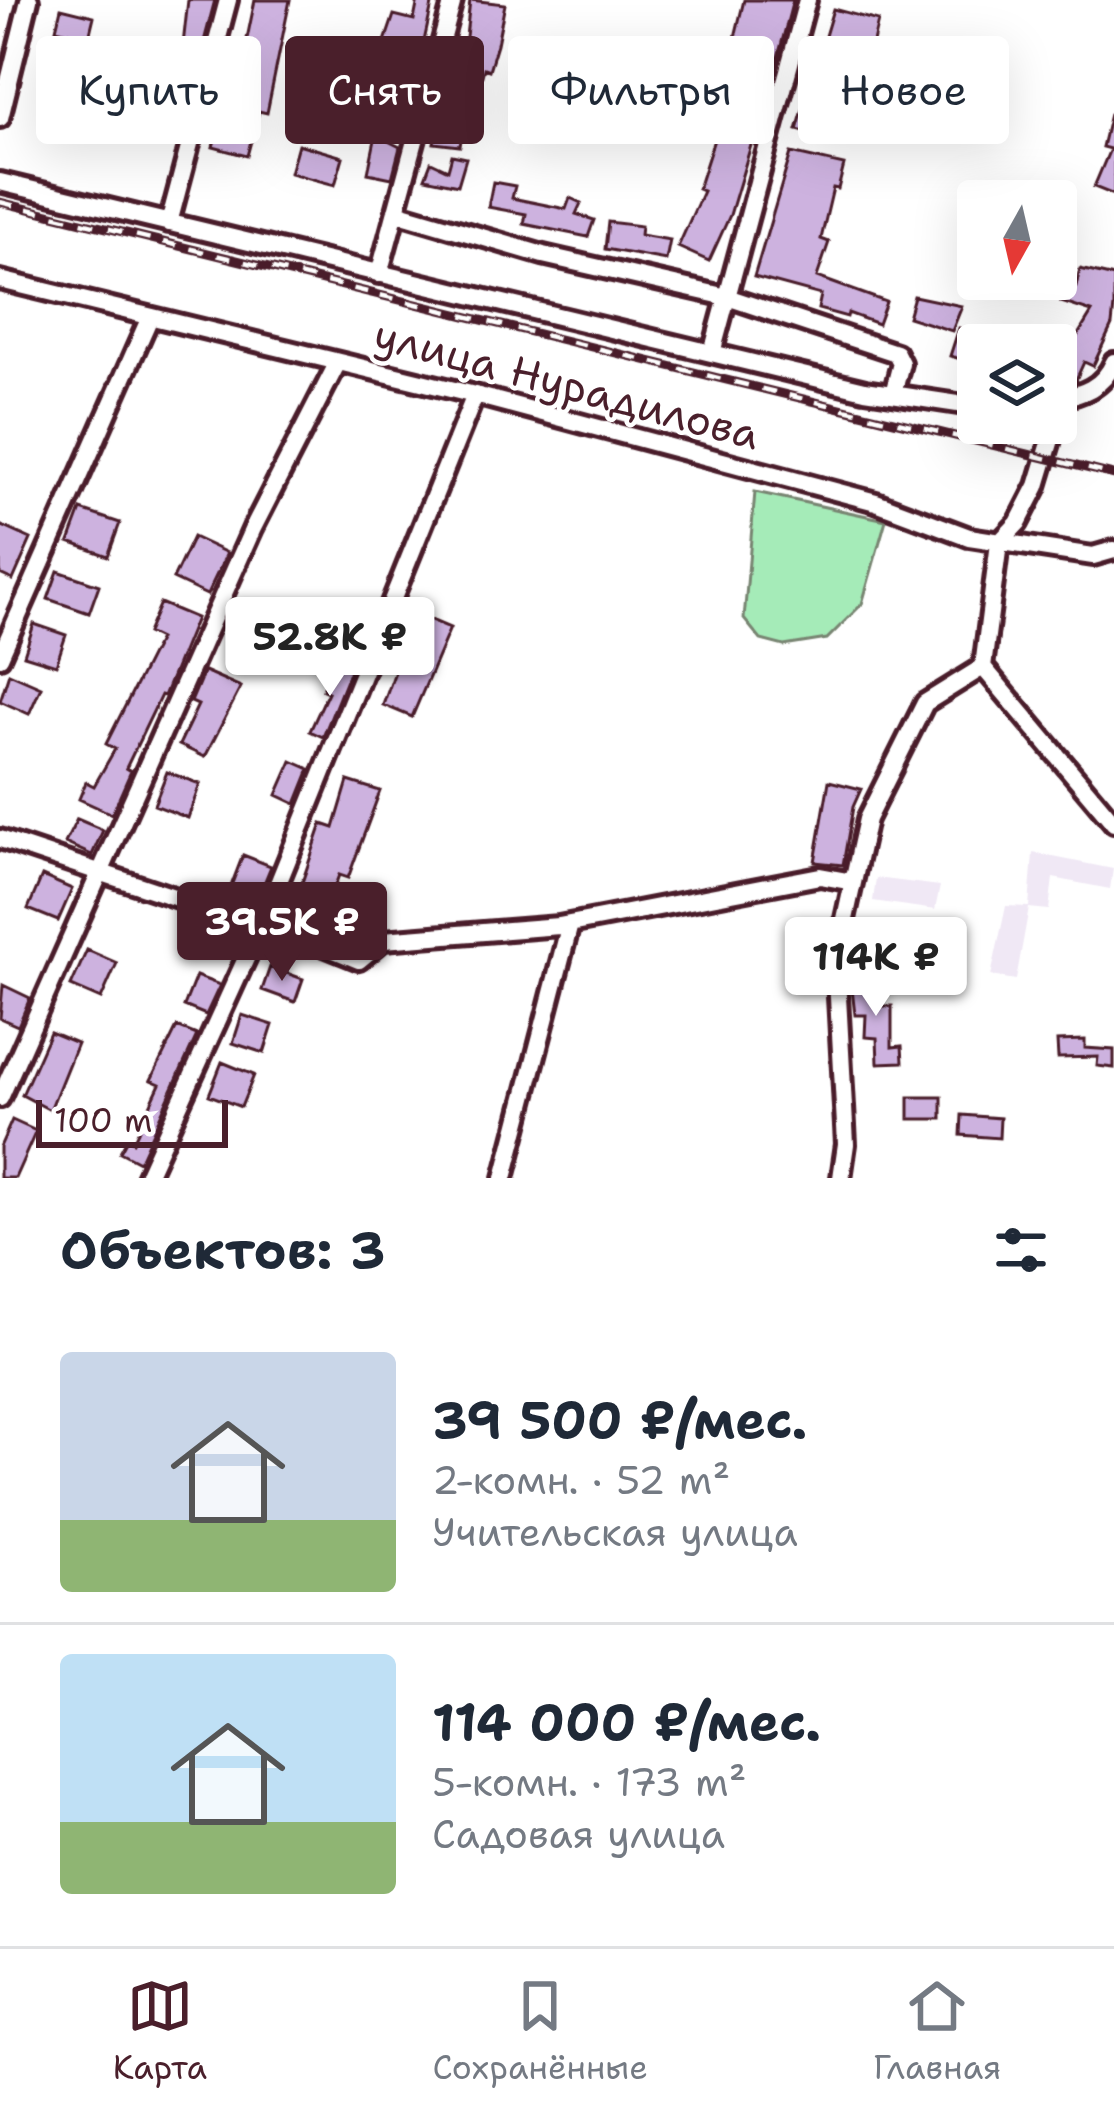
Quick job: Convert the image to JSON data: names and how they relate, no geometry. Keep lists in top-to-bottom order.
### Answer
{
  "streets": {
    "street": ["улица Нурадилова"]
  },
  "scale_bar": "100 m",
  "north": "bottom",
  "page": {
    "chip": [
      "Купить",
      "Снять",
      "Фильтры",
      "Новое"
    ],
    "price": ["52.8K ₽", "39.5K ₽", "114K ₽"],
    "scale": "100 m",
    "heading": "Объектов: 3",
    "list": [
      {
        "name": "39 500 ₽/мес.",
        "note": "2-комн. · 52 m² · Учительская улица"
      },
      {
        "name": "114 000 ₽/мес.",
        "note": "5-комн. · 173 m² · Садовая улица"
      }
    ],
    "tabs": ["Карта", "Сохранённые", "Главная"]
  }
}
